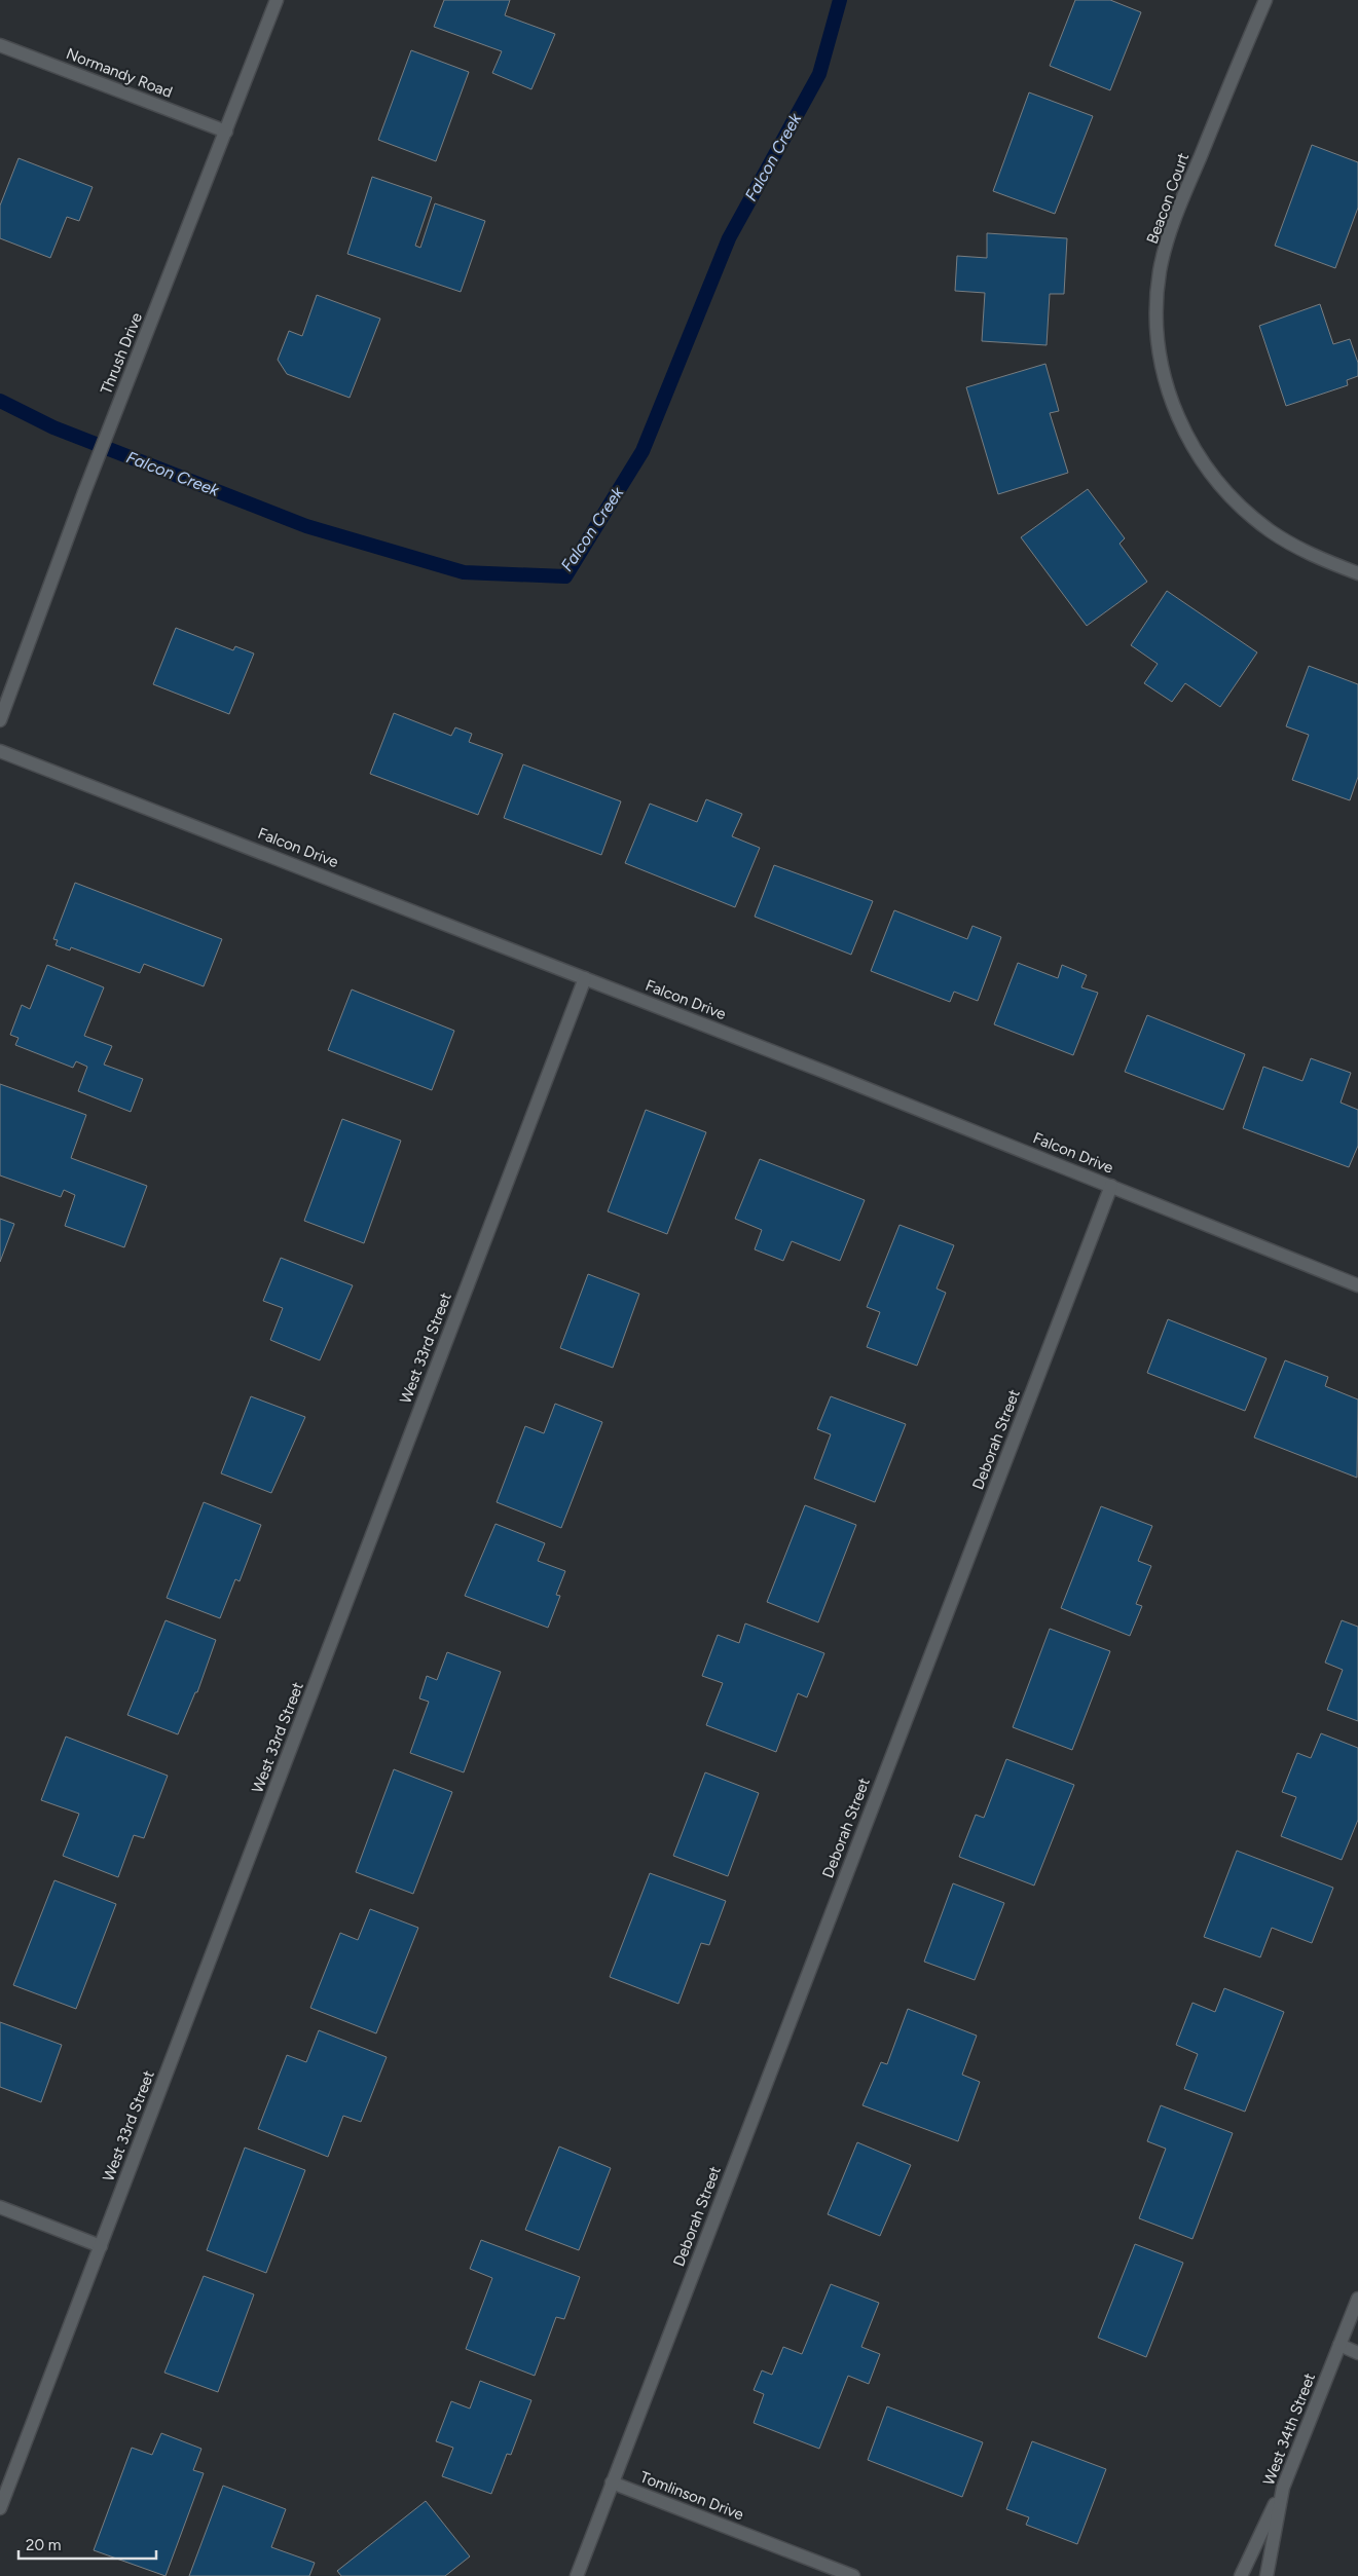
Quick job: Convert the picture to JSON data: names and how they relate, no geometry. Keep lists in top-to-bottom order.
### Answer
{
  "streets": {
    "street": [
      "Normandy Road",
      "Beacon Court",
      "Thrush Drive",
      "Falcon Drive",
      "West 33rd Street",
      "Deborah Street",
      "West 34th Street",
      "Tomlinson Drive"
    ]
  },
  "crossings": [
    ["Normandy Road", "Thrush Drive"],
    ["Falcon Drive", "West 33rd Street"],
    ["Falcon Drive", "Deborah Street"],
    ["Deborah Street", "Tomlinson Drive"]
  ],
  "water": ["Falcon Creek"],
  "scale_bar": "20 m"
}
